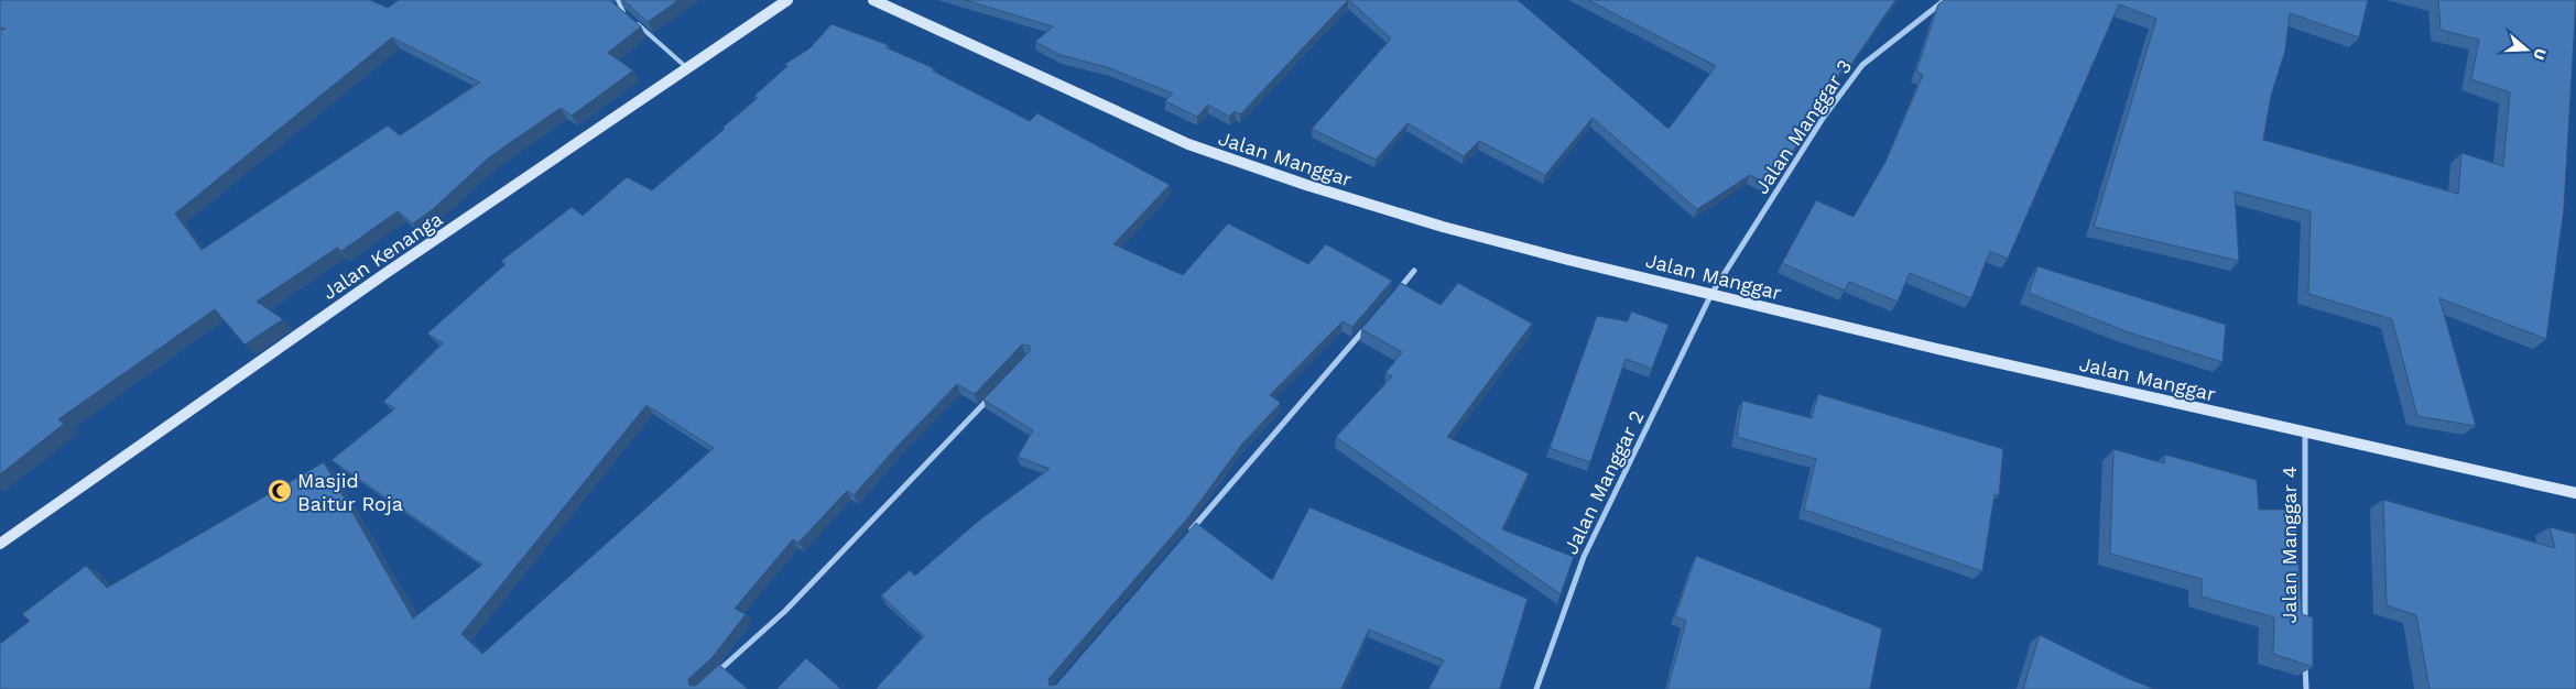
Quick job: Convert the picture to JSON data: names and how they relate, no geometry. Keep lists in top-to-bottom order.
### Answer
{
  "streets": {
    "main road": ["Jalan Manggar", "Jalan Kenanga"],
    "street": ["Jalan Manggar 3", "Jalan Manggar 2", "Jalan Manggar 4"]
  },
  "crossings": [
    ["Jalan Manggar 3", "Jalan Manggar"],
    ["Jalan Manggar 3", "Jalan Manggar 2"],
    ["Jalan Manggar", "Jalan Manggar 2"],
    ["Jalan Manggar", "Jalan Manggar 4"]
  ],
  "places": {
    "mosque": ["Masjid Baitur Roja"]
  },
  "north": "right"
}
